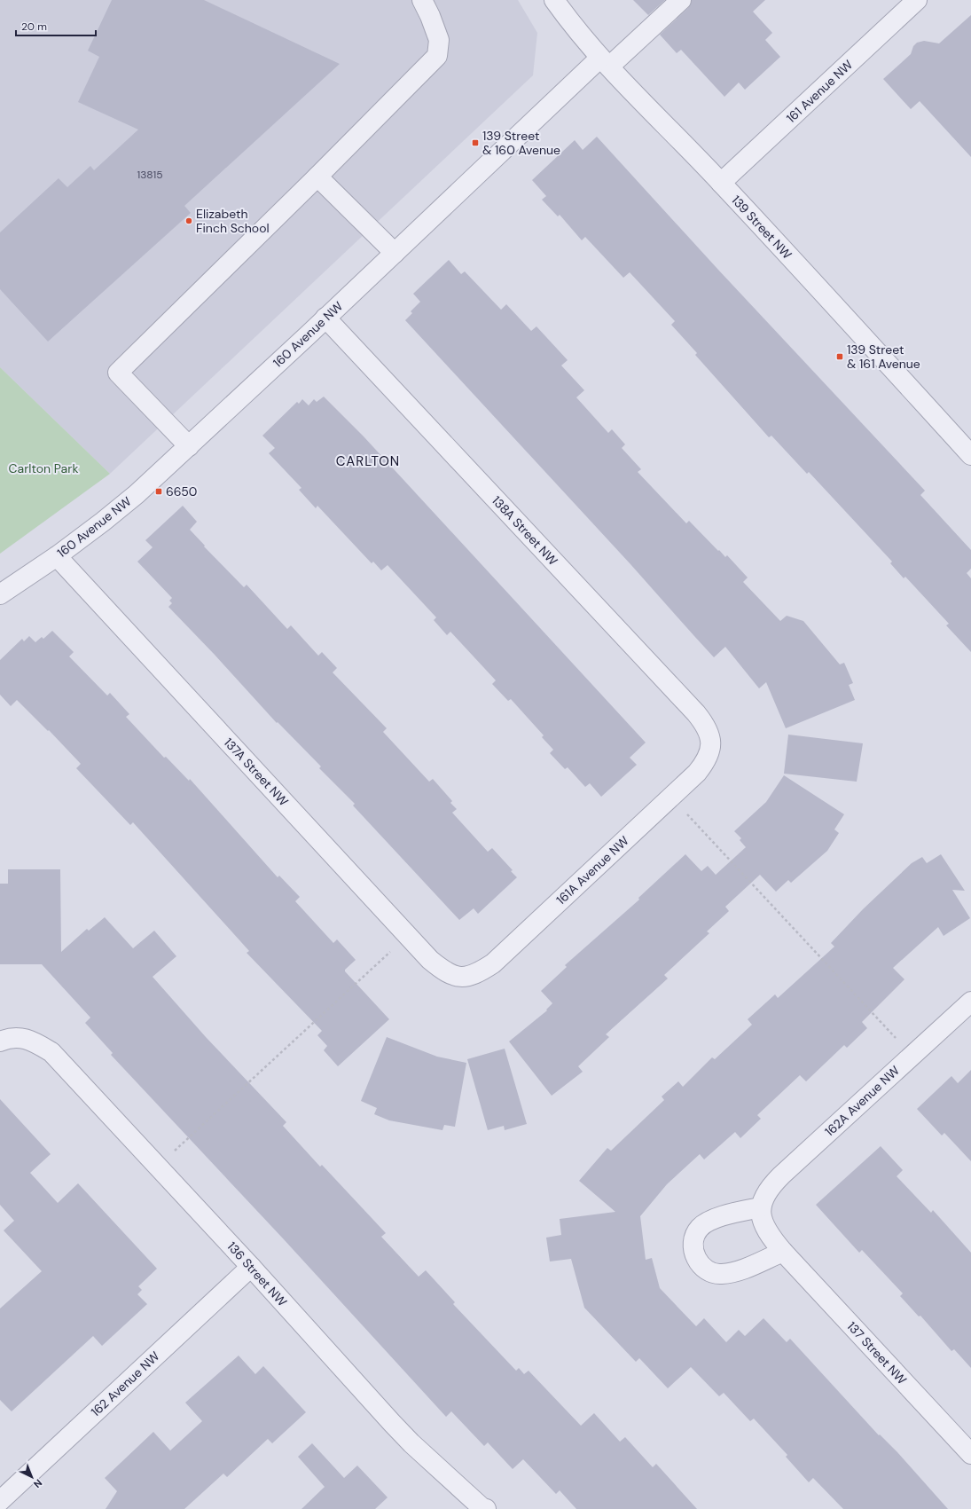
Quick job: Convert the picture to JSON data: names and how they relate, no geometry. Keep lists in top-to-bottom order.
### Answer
{
  "streets": {
    "street": [
      "161 Avenue NW",
      "139 Street NW",
      "160 Avenue NW",
      "138A Street NW",
      "137A Street NW",
      "161A Avenue NW",
      "162A Avenue NW",
      "136 Street NW",
      "137 Street NW",
      "162 Avenue NW"
    ]
  },
  "crossings": [
    ["161 Avenue NW", "139 Street NW"],
    ["139 Street NW", "160 Avenue NW"],
    ["160 Avenue NW", "138A Street NW"],
    ["160 Avenue NW", "137A Street NW"],
    ["138A Street NW", "161A Avenue NW"],
    ["137A Street NW", "161A Avenue NW"],
    ["162A Avenue NW", "137 Street NW"],
    ["136 Street NW", "162 Avenue NW"]
  ],
  "districts": ["CARLTON"],
  "parks": ["Carlton Park"],
  "places": {
    "transit": ["139 Street & 160 Avenue", "139 Street & 161 Avenue", "6650"],
    "other": ["Elizabeth Finch School"]
  },
  "house_numbers": ["13815"],
  "scale_bar": "20 m",
  "north": "bottom right"
}
